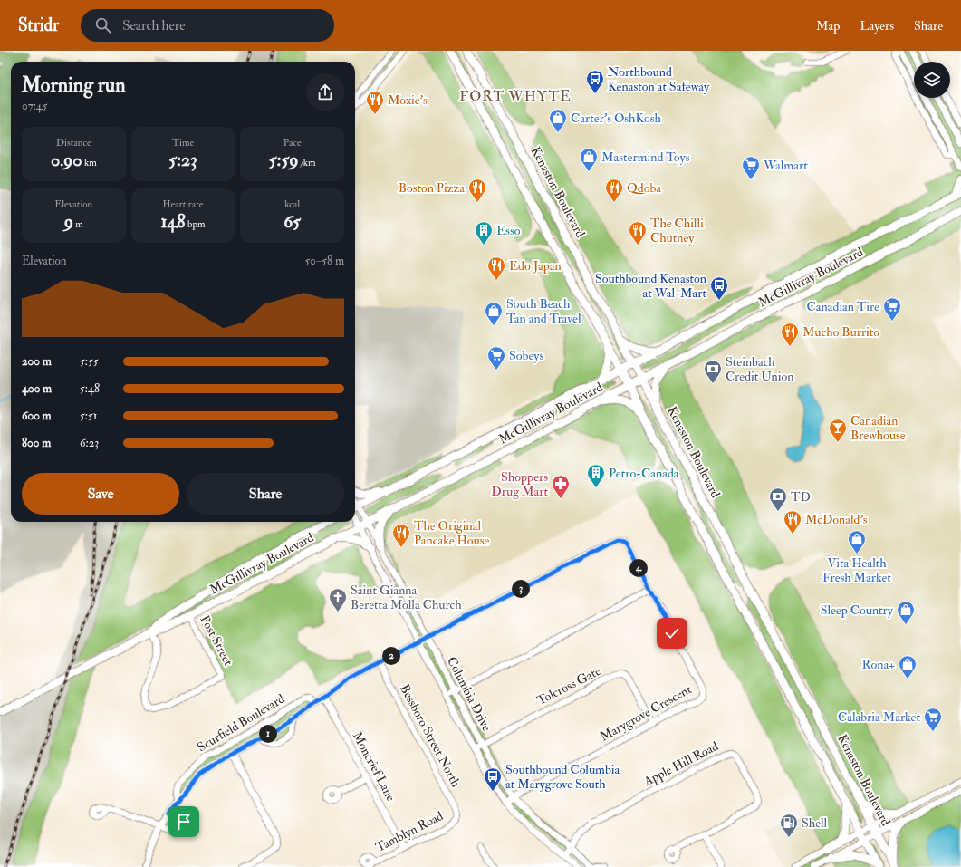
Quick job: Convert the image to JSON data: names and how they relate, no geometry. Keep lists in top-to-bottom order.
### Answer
{
  "streets": {
    "main road": ["Kenaston Boulevard", "McGillivray Boulevard"],
    "street": [
      "Post Street",
      "Tolcross Gate",
      "Columbia Drive",
      "Marygrove Crescent",
      "Scurfield Boulevard",
      "Bessboro Street North",
      "Apple Hill Road",
      "Moncrief Lane",
      "Tamblyn Road"
    ]
  },
  "crossings": [
    ["Kenaston Boulevard", "McGillivray Boulevard"],
    ["McGillivray Boulevard", "Post Street"],
    ["McGillivray Boulevard", "Columbia Drive"],
    ["Tolcross Gate", "Columbia Drive"],
    ["Tolcross Gate", "Marygrove Crescent"],
    ["Columbia Drive", "Marygrove Crescent"],
    ["Columbia Drive", "Scurfield Boulevard"],
    ["Columbia Drive", "Apple Hill Road"],
    ["Marygrove Crescent", "Scurfield Boulevard"],
    ["Scurfield Boulevard", "Bessboro Street North"],
    ["Scurfield Boulevard", "Moncrief Lane"],
    ["Bessboro Street North", "Tamblyn Road"],
    ["Moncrief Lane", "Tamblyn Road"]
  ],
  "districts": ["FORT WHYTE"],
  "places": {
    "bus stop": ["Northbound Kenaston at Safeway", "Southbound Kenaston at Wal-Mart", "Southbound Columbia at Marygrove South"],
    "restaurant": [
      "Moxie's",
      "Boston Pizza",
      "Qdoba",
      "The Chilli Chutney",
      "Edo Japan",
      "Mucho Burrito",
      "McDonald's",
      "The Original Pancake House"
    ],
    "shop": [
      "Carter's OshKosh",
      "Mastermind Toys",
      "South Beach Tan and Travel",
      "Vita Health Fresh Market",
      "Sleep Country",
      "Rona+"
    ],
    "supermarket": [
      "Walmart",
      "Canadian Tire",
      "Sobeys",
      "Calabria Market"
    ],
    "building": ["Esso", "Petro-Canada"],
    "bank": ["Steinbach Credit Union", "TD"],
    "bar": ["Canadian Brewhouse"],
    "pharmacy": ["Shoppers Drug Mart"],
    "church": ["Saint Gianna Beretta Molla Church"],
    "fuel station": ["Shell"]
  },
  "page": {
    "header": "Stridr",
    "search": "Search here",
    "nav": ["Map", "Layers", "Share"],
    "heading": ["Morning run", "07:45"],
    "stats": [
      ["Distance", "0.90 km"],
      ["Time", "5:23"],
      ["Pace", "5:59 /km"],
      ["Elevation", "9 m"],
      ["Heart rate", "148 bpm"],
      ["kcal", "65"]
    ],
    "chart": ["Elevation", "50–58 m"],
    "list": [
      {
        "name": "200 m",
        "note": "5:55"
      },
      {
        "name": "400 m",
        "note": "5:48"
      },
      {
        "name": "600 m",
        "note": "5:51"
      },
      {
        "name": "800 m",
        "note": "6:23"
      }
    ],
    "buttons": ["Save", "Share"],
    "pins": [
      "4",
      "3",
      "2",
      "1"
    ]
  }
}
